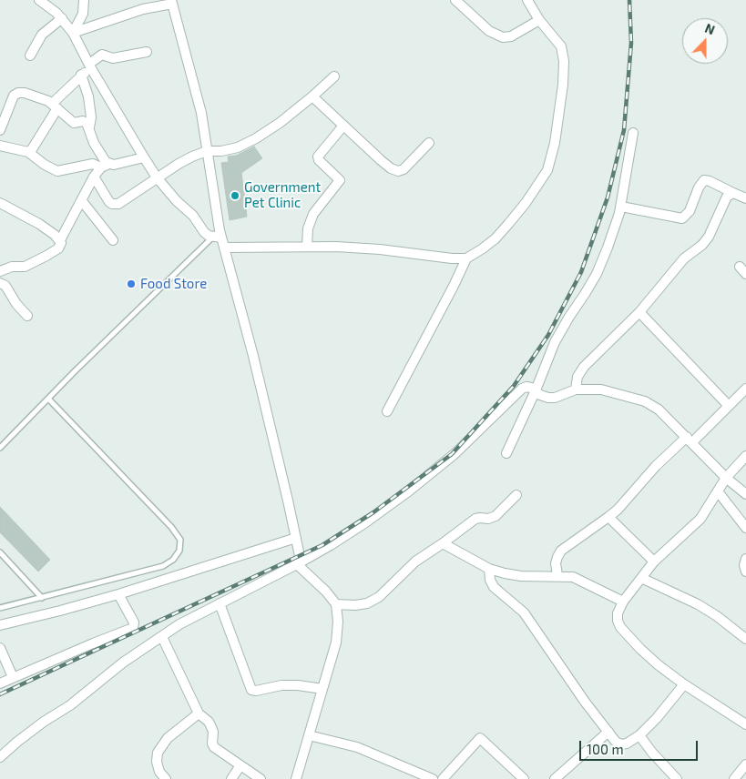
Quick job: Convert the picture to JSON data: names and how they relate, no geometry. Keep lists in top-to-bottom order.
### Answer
{
  "places": ["Government Pet Clinic", "Food Store"],
  "scale_bar": "100 m",
  "north": "top"
}
